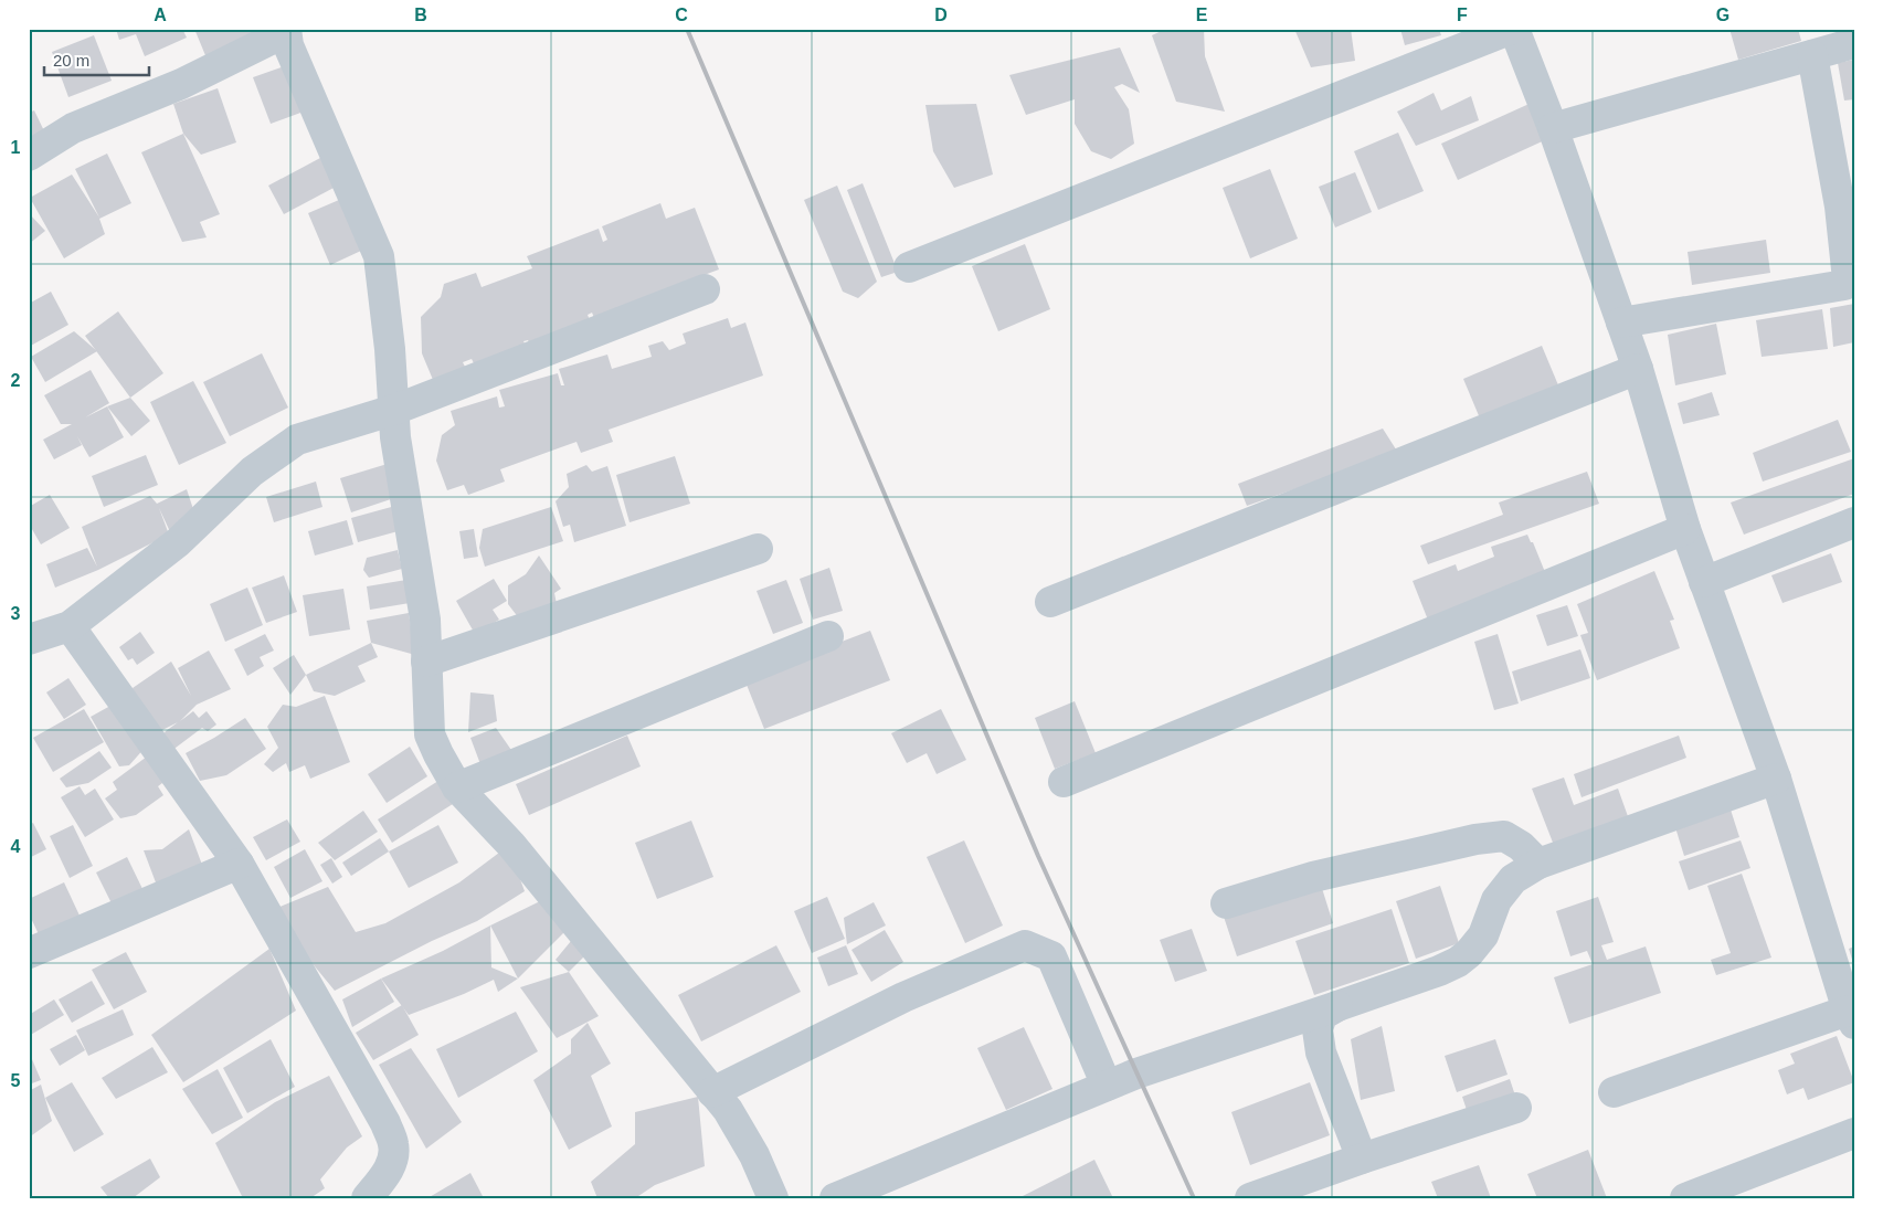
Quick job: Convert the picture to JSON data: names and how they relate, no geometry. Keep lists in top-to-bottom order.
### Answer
{
  "scale_bar": "20 m",
  "grid": {
    "columns": [
      "A",
      "B",
      "C",
      "D",
      "E",
      "F",
      "G"
    ],
    "rows": [
      "1",
      "2",
      "3",
      "4",
      "5"
    ]
  }
}
